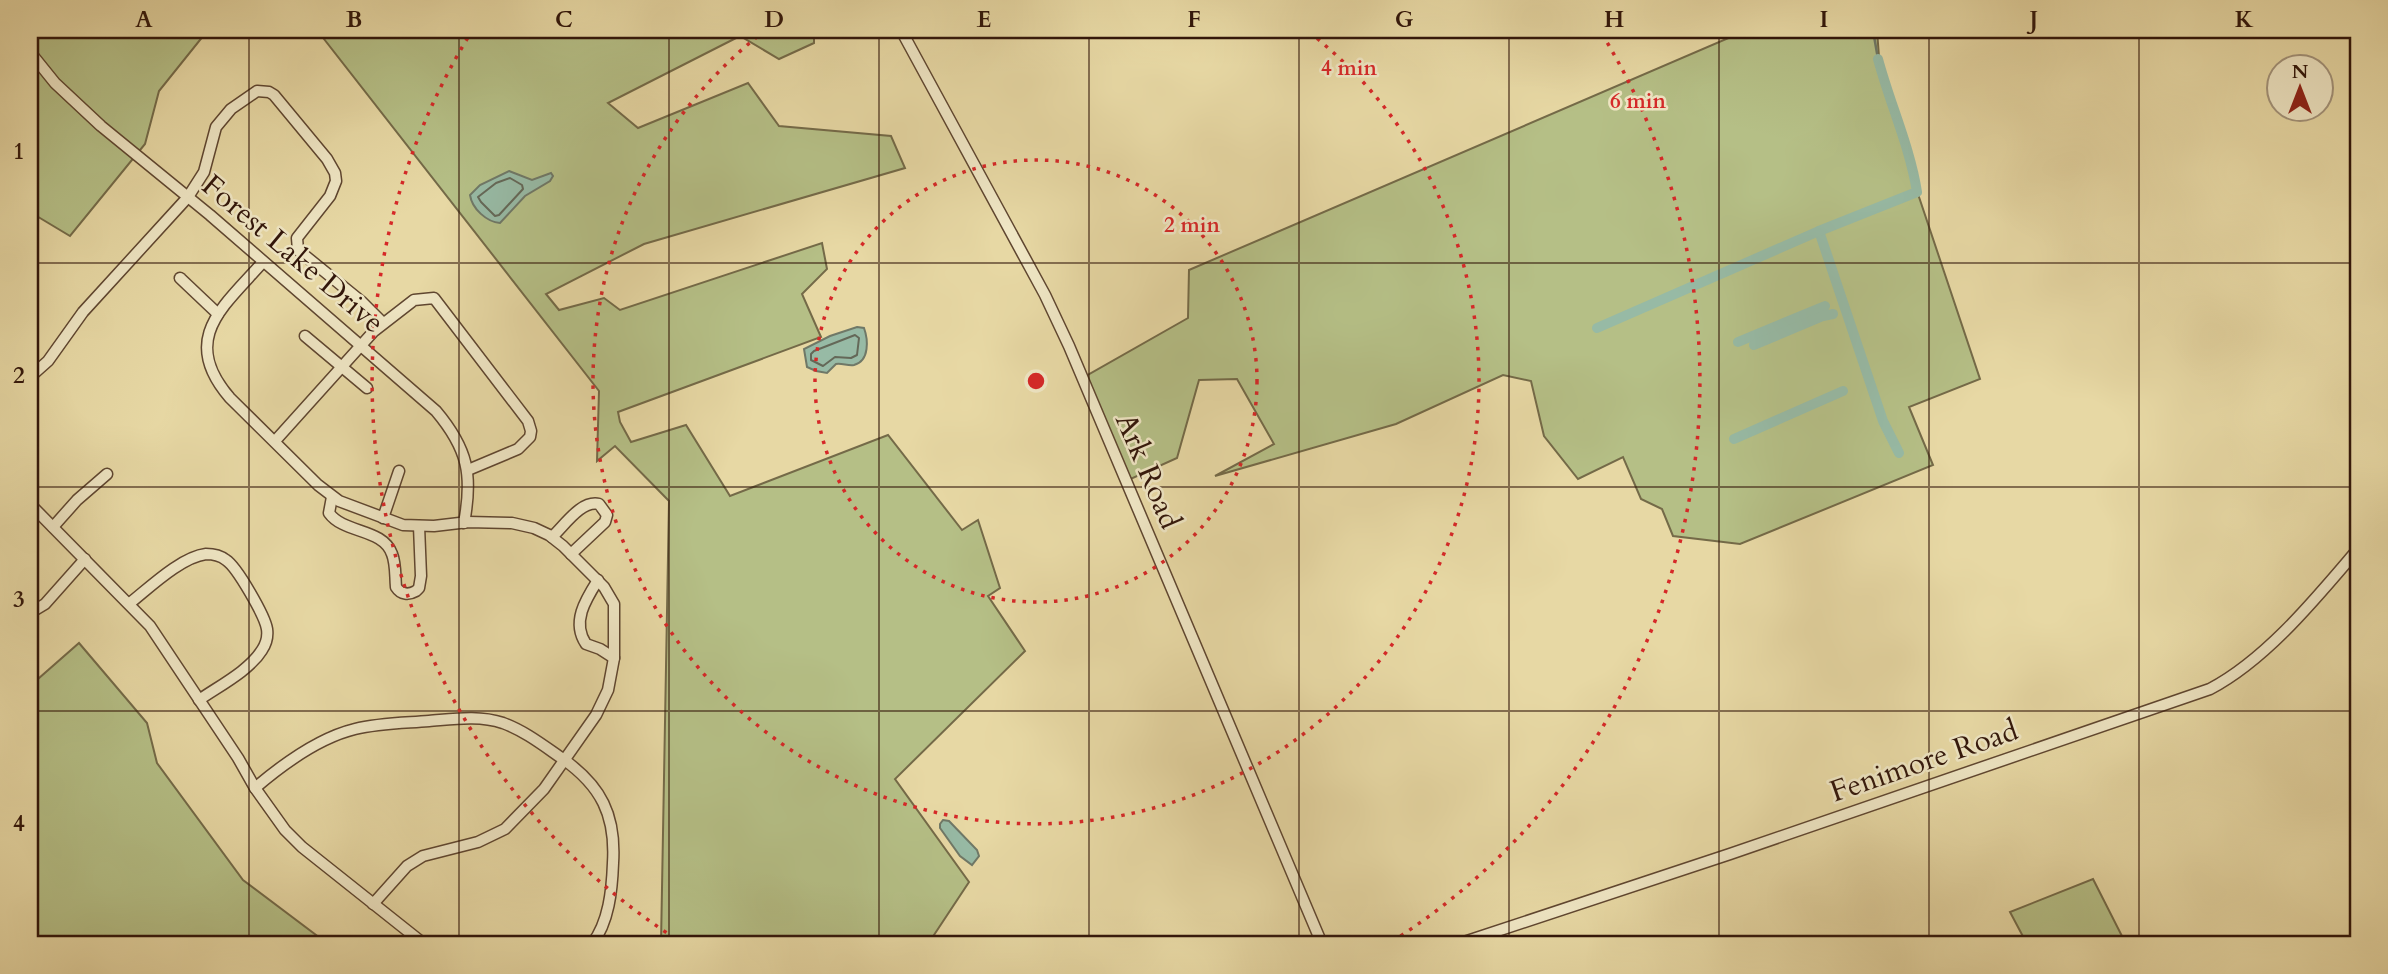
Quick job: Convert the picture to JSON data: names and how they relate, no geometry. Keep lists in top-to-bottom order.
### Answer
{
  "streets": {
    "street": ["Forest Lake Drive", "Ark Road", "Fenimore Road"]
  },
  "north": "top",
  "grid": {
    "columns": [
      "A",
      "B",
      "C",
      "D",
      "E",
      "F",
      "G",
      "H",
      "I",
      "J",
      "K"
    ],
    "rows": [
      "1",
      "2",
      "3",
      "4"
    ]
  },
  "rings": ["4 min", "6 min", "2 min"]
}
